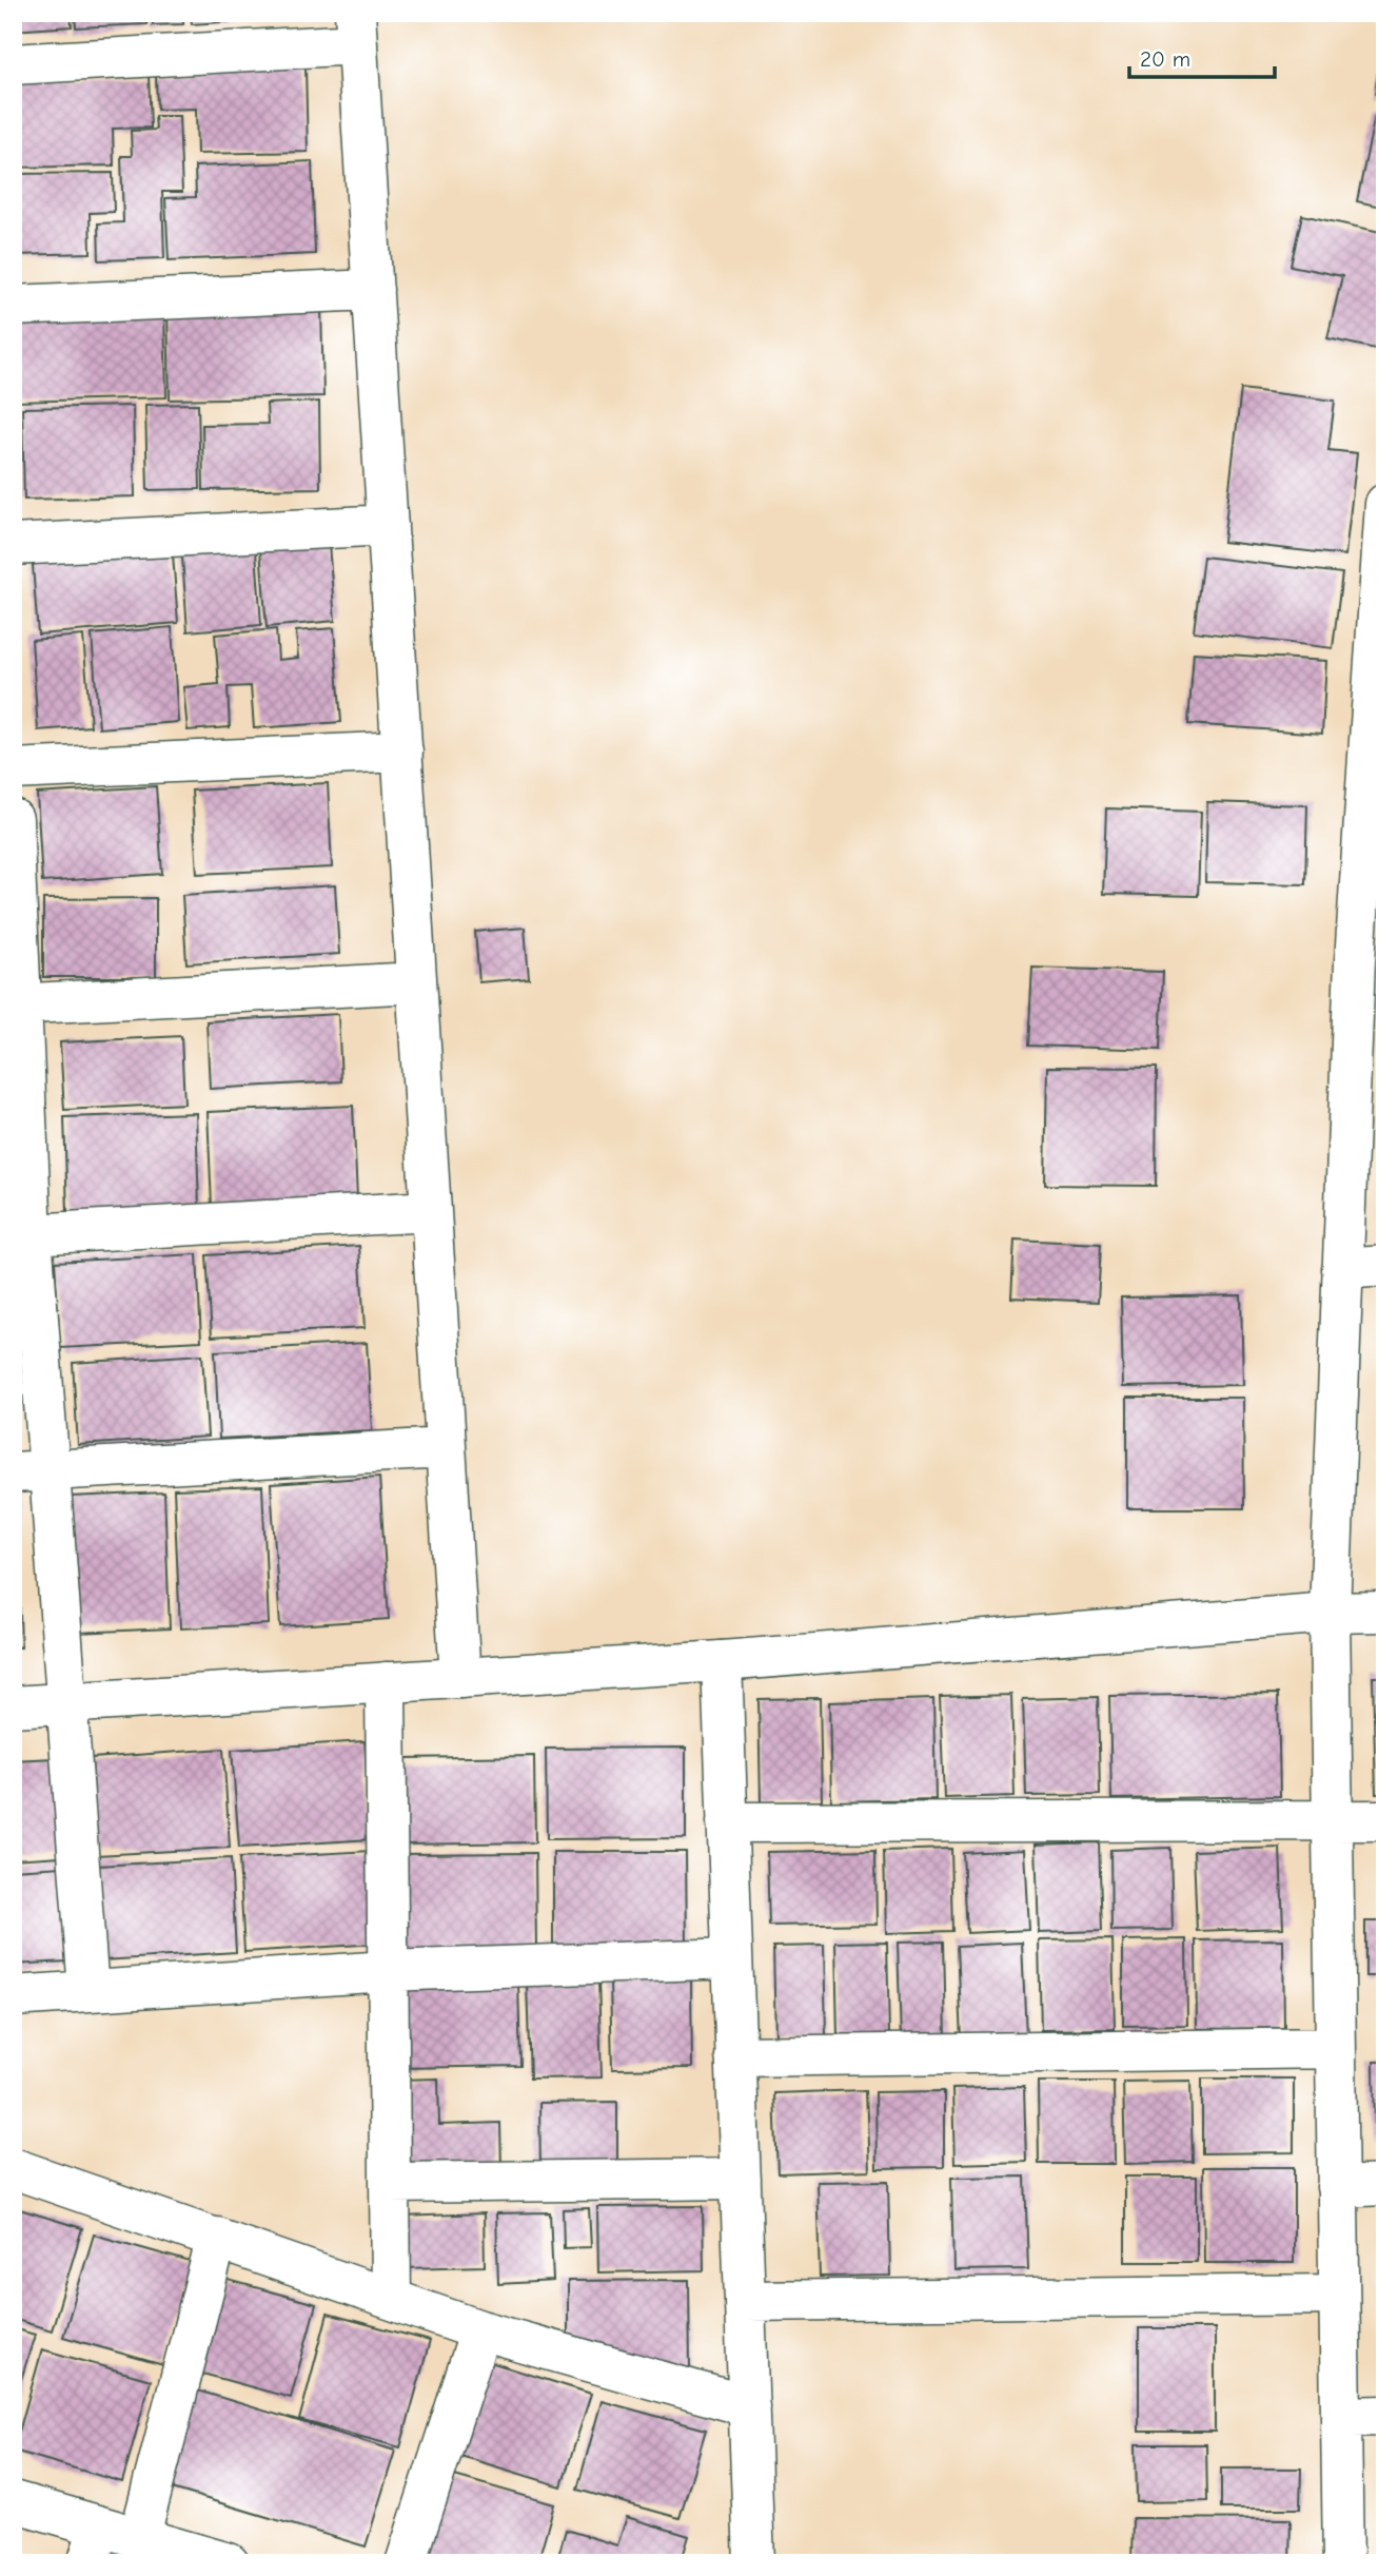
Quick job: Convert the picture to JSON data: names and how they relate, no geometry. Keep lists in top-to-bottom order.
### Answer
{
  "scale_bar": "20 m"
}
